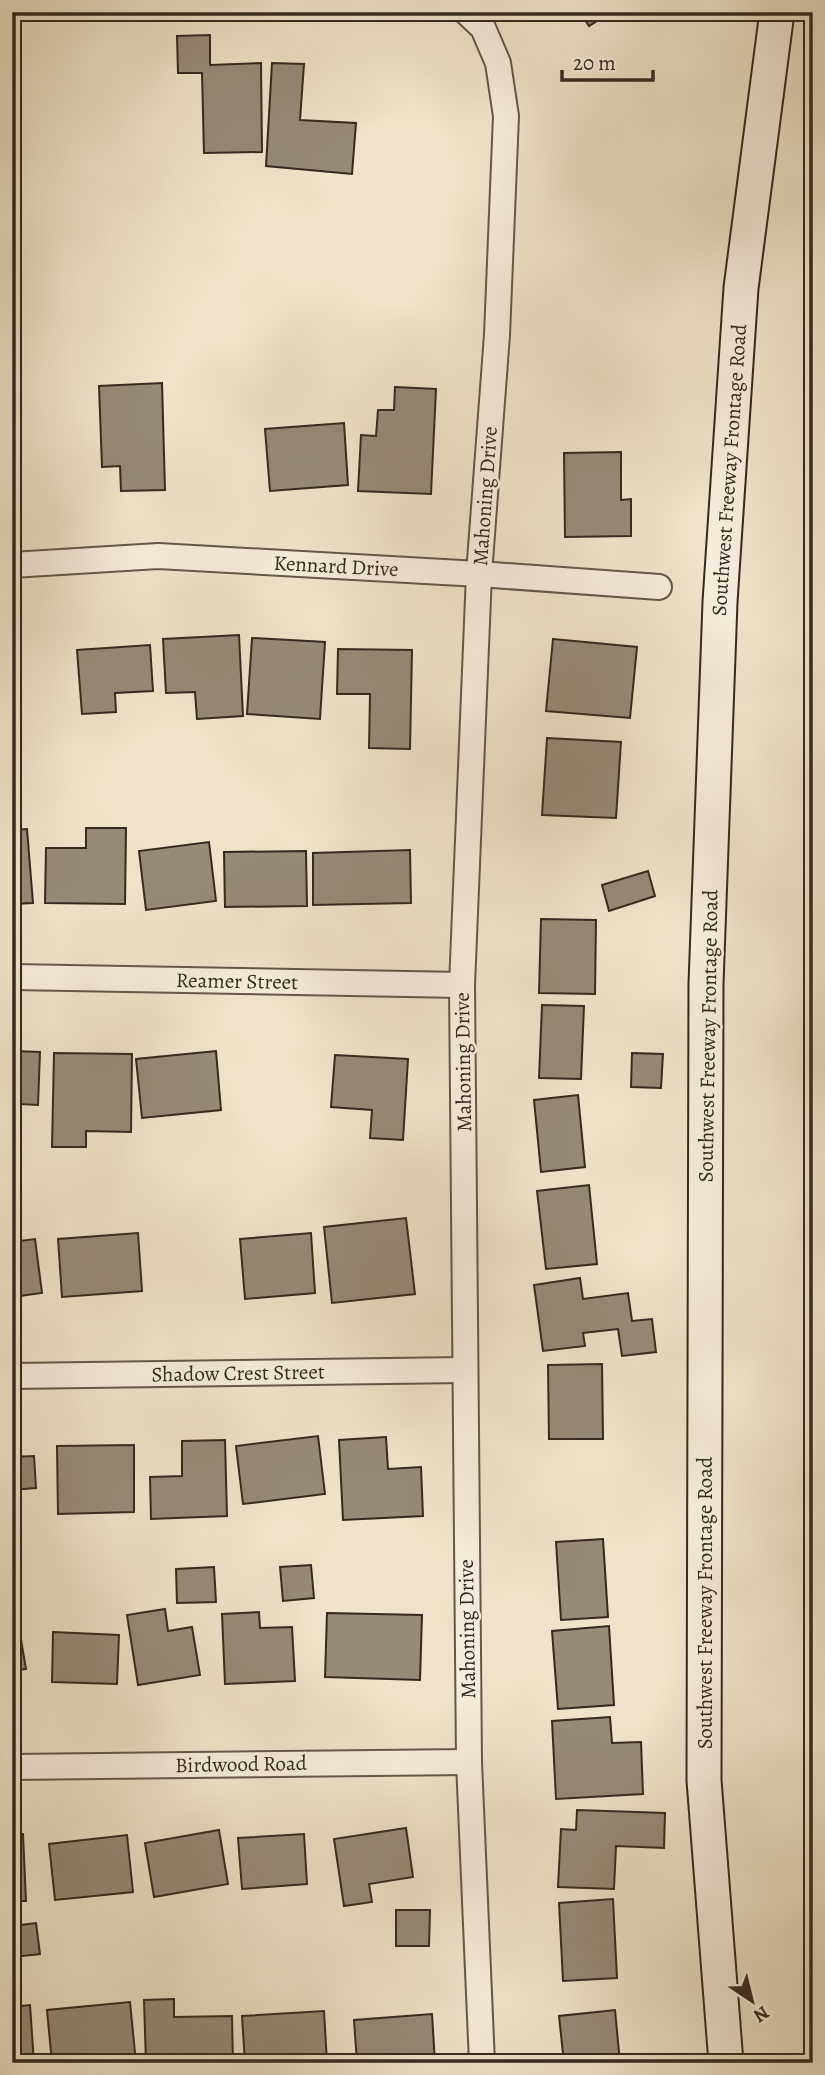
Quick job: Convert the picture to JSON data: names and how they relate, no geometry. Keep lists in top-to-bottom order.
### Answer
{
  "streets": {
    "main road": ["Southwest Freeway Frontage Road"],
    "street": [
      "Mahoning Drive",
      "Kennard Drive",
      "Reamer Street",
      "Shadow Crest Street",
      "Birdwood Road"
    ]
  },
  "crossings": [
    ["Mahoning Drive", "Kennard Drive"],
    ["Mahoning Drive", "Reamer Street"],
    ["Mahoning Drive", "Shadow Crest Street"],
    ["Mahoning Drive", "Birdwood Road"]
  ],
  "scale_bar": "20 m",
  "north": "bottom right"
}
